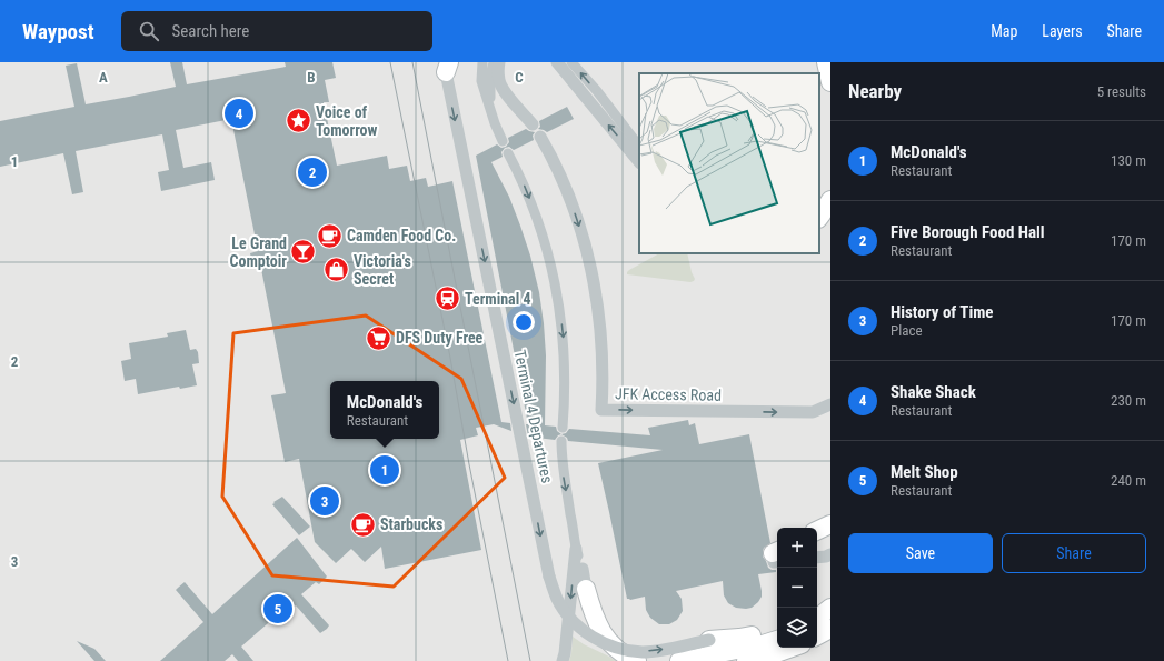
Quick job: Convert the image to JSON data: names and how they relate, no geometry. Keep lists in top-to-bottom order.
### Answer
{
  "streets": {
    "street": ["JFK Access Road", "Terminal 4 Departures"]
  },
  "places": {
    "place": ["Voice of Tomorrow"],
    "cafe": ["Camden Food Co.", "Starbucks"],
    "bar": ["Le Grand Comptoir"],
    "shop": ["Victoria's Secret"],
    "station": ["Terminal 4"],
    "supermarket": ["DFS Duty Free"]
  },
  "page": {
    "header": "Waypost",
    "search": "Search here",
    "nav": ["Map", "Layers", "Share"],
    "heading": ["Nearby", "5 results"],
    "pins": [
      "4",
      "2",
      "1",
      "3",
      "5"
    ],
    "list": [
      {
        "mark": "1",
        "name": "McDonald's",
        "note": "Restaurant",
        "value": "130 m"
      },
      {
        "mark": "2",
        "name": "Five Borough Food Hall",
        "note": "Restaurant",
        "value": "170 m"
      },
      {
        "mark": "3",
        "name": "History of Time",
        "note": "Place",
        "value": "170 m"
      },
      {
        "mark": "4",
        "name": "Shake Shack",
        "note": "Restaurant",
        "value": "230 m"
      },
      {
        "mark": "5",
        "name": "Melt Shop",
        "note": "Restaurant",
        "value": "240 m"
      }
    ],
    "popup": ["McDonald's", "Restaurant"],
    "buttons": ["Save", "Share"],
    "map_buttons": ["+", "−"]
  },
  "grid": {
    "columns": ["A", "B", "C"],
    "rows": ["1", "2", "3"]
  }
}
